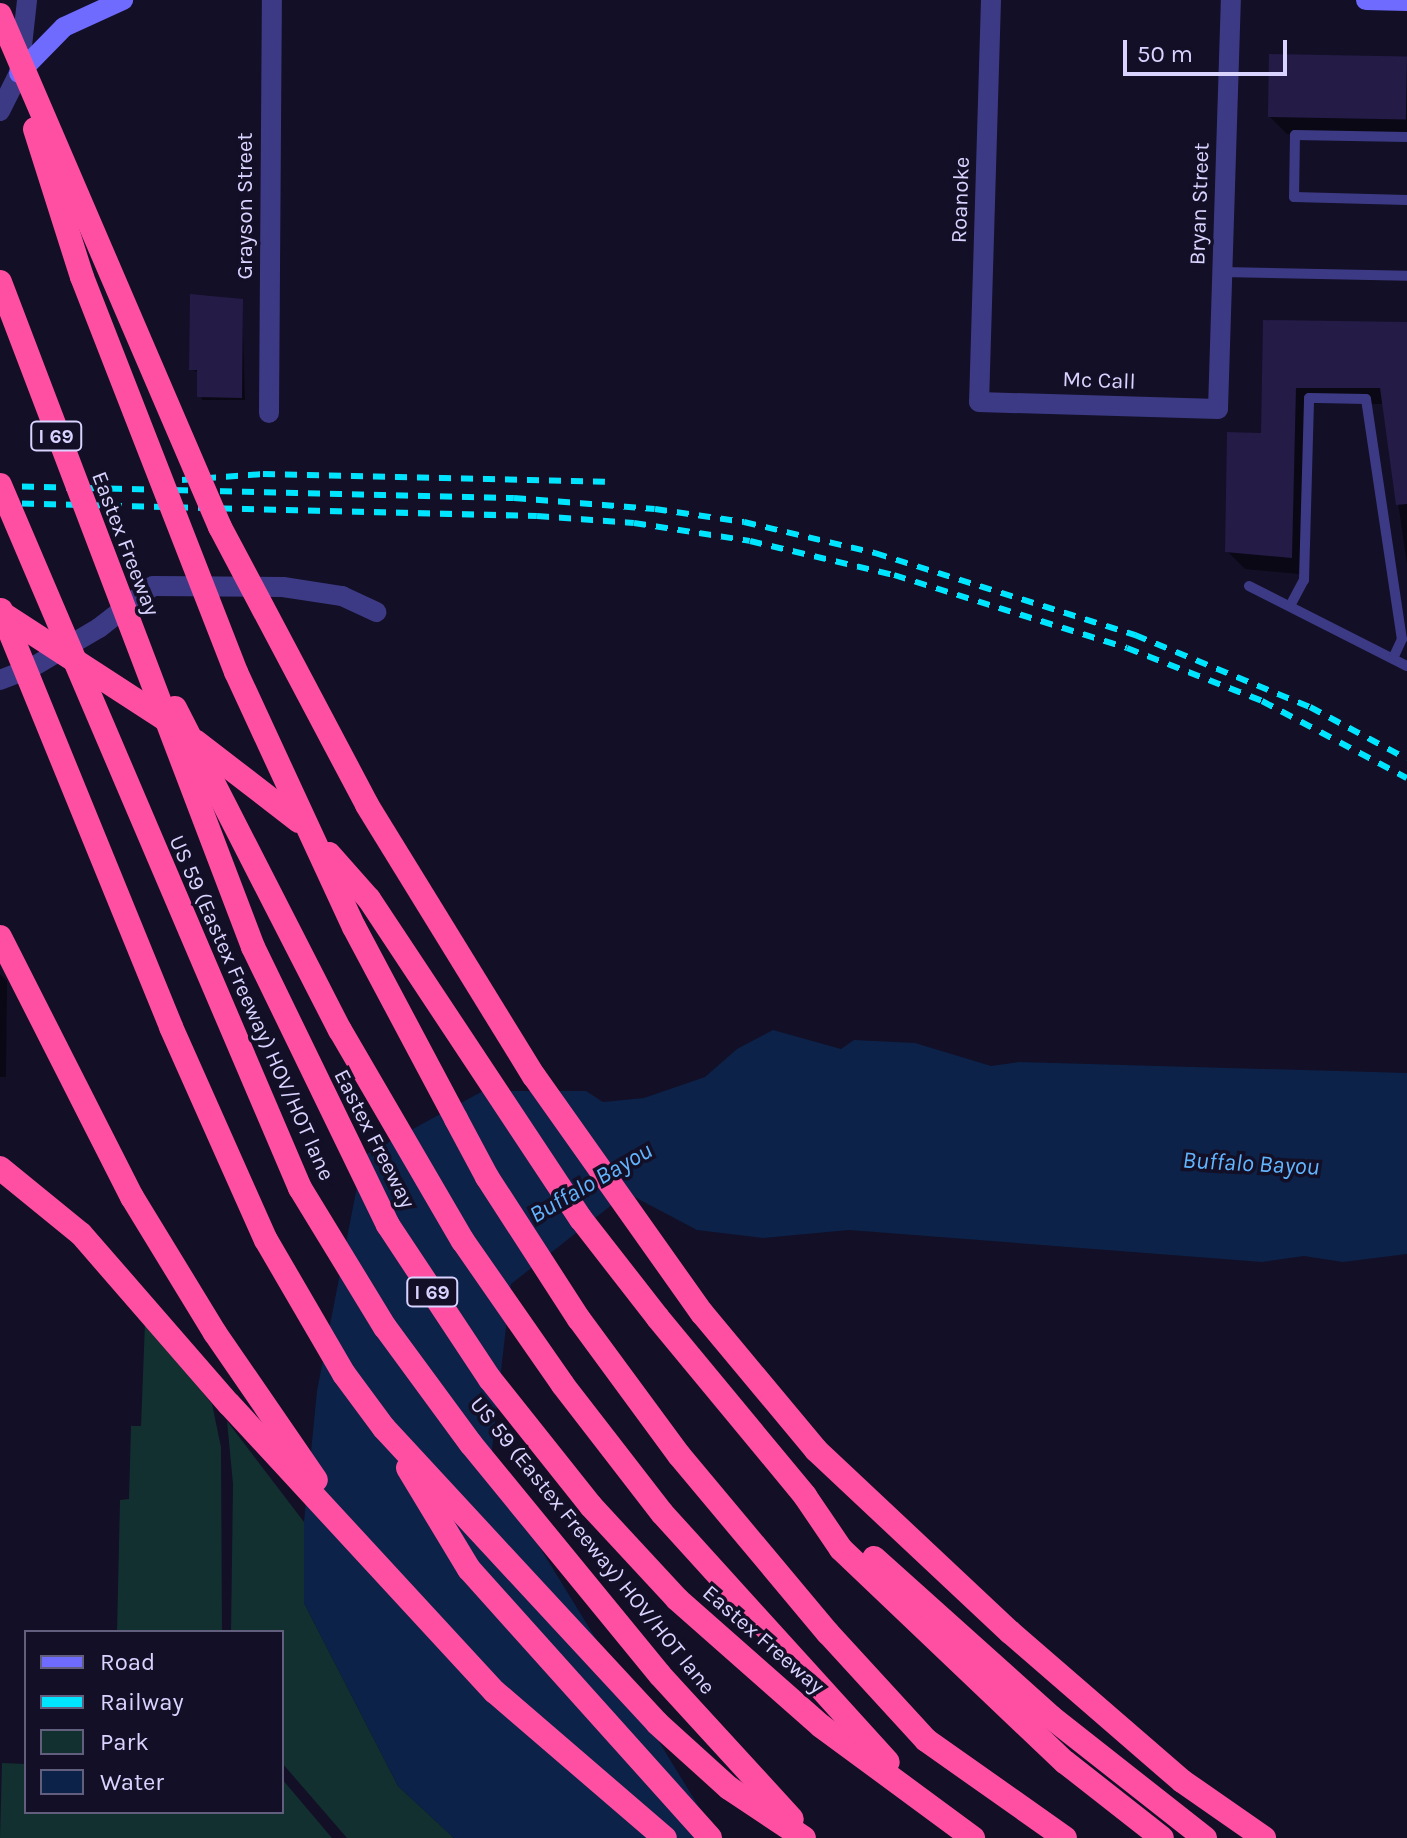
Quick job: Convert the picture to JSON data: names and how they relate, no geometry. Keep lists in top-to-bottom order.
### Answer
{
  "streets": {
    "highway": ["I 69", "Eastex Freeway", "US 59 (Eastex Freeway) HOV/HOT lane"],
    "street": [
      "Roanoke",
      "Bryan Street",
      "Grayson Street",
      "Mc Call"
    ]
  },
  "crossings": [
    ["Roanoke", "Mc Call"],
    ["Bryan Street", "Mc Call"]
  ],
  "water": ["Buffalo Bayou"],
  "legend": [
    "Road",
    "Railway",
    "Park",
    "Water"
  ],
  "scale_bar": "50 m"
}
